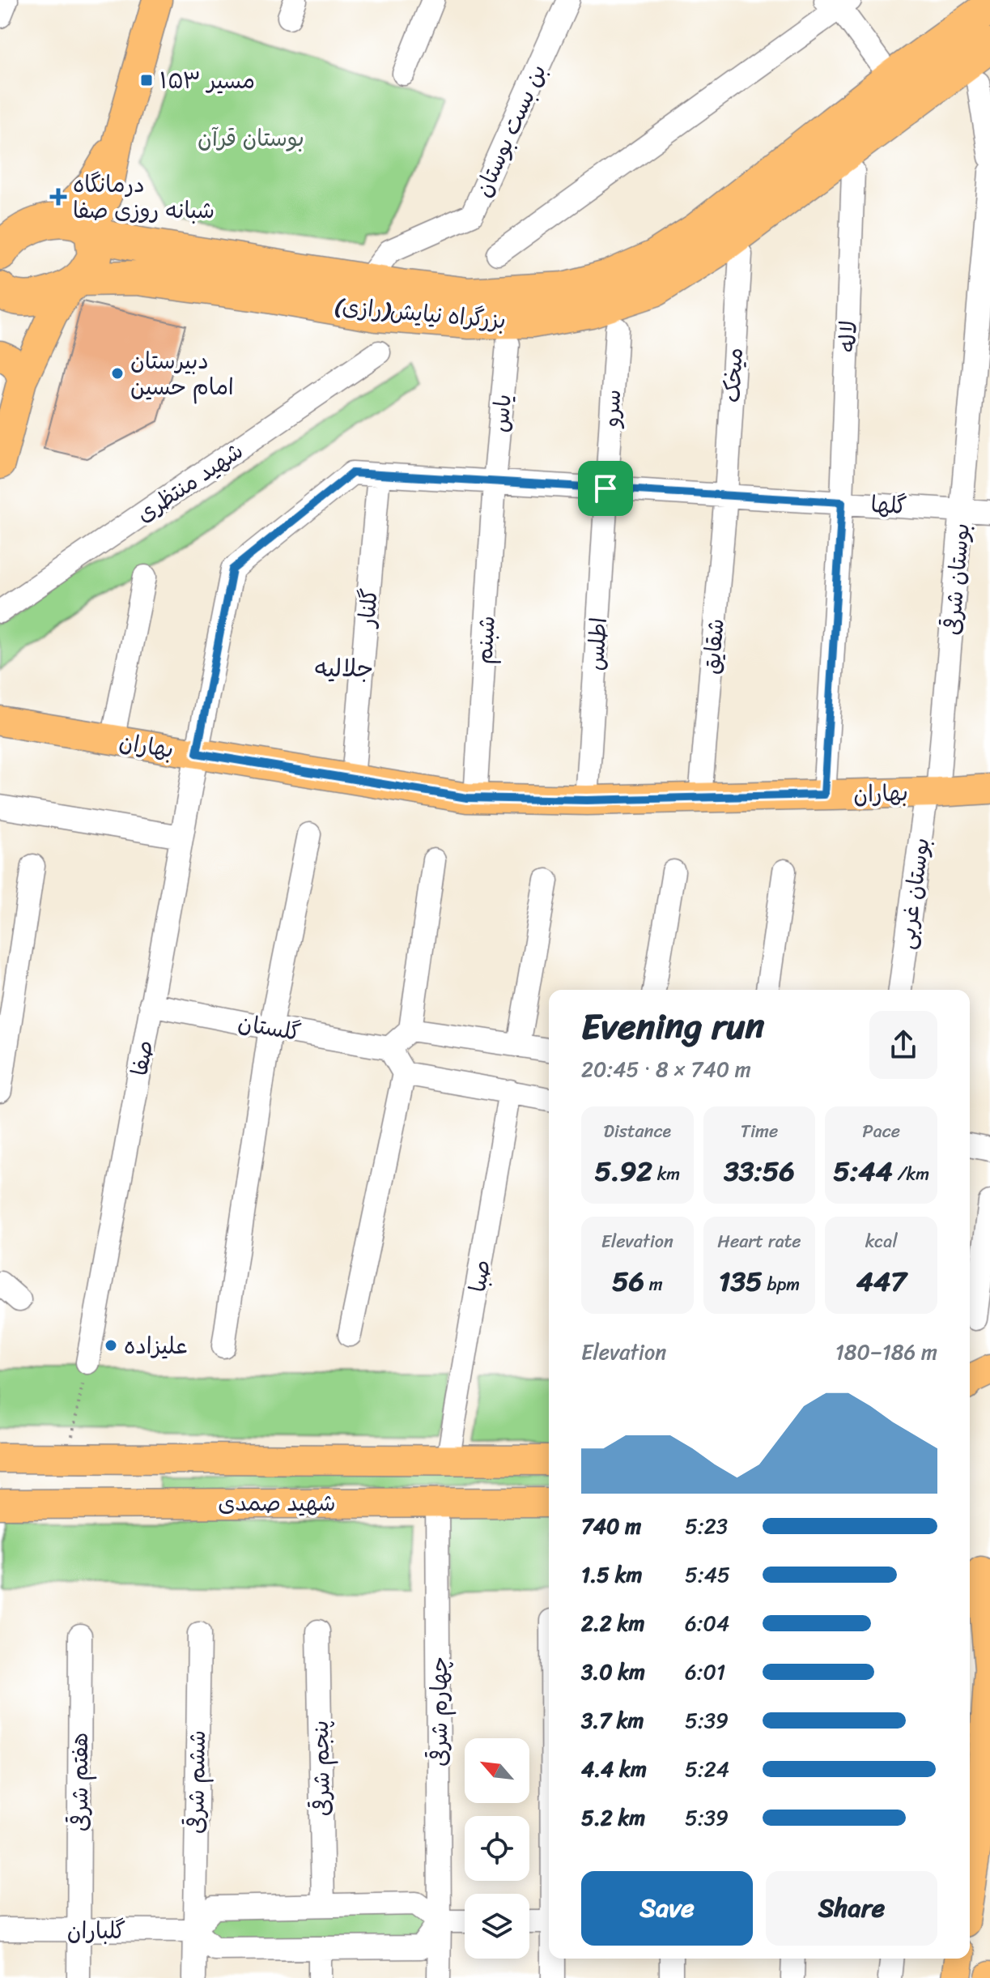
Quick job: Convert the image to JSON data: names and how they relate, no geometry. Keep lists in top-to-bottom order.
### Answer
{
  "streets": {
    "highway": ["بزرگراه نیایش(رازی)"],
    "main road": ["بهاران", "شهید صمدی"],
    "street": [
      "بن بست بوستان",
      "لاله",
      "میخک",
      "سرو",
      "یاس",
      "شهید منتظری",
      "گلها",
      "بوستان شرقی",
      "گلنار",
      "شبنم",
      "اطلس",
      "شقایق",
      "بوستان غربی",
      "گلستان",
      "صفا",
      "صبا",
      "چهارم شرقی",
      "پنجم شرقی",
      "هفتم شرقی",
      "ششم شرقی",
      "گلباران"
    ]
  },
  "crossings": [
    ["بن بست بوستان", "بزرگراه نیایش(رازی)"],
    ["لاله", "گلها"],
    ["لاله", "بهاران"],
    ["میخک", "گلها"],
    ["میخک", "شقایق"],
    ["سرو", "گلها"],
    ["سرو", "اطلس"],
    ["یاس", "گلها"],
    ["یاس", "شبنم"],
    ["گلها", "بوستان شرقی"],
    ["گلها", "گلنار"],
    ["گلها", "شبنم"],
    ["گلها", "اطلس"],
    ["گلها", "شقایق"],
    ["گلها", "بهاران"],
    ["گلها", "صفا"],
    ["بوستان شرقی", "بهاران"],
    ["بوستان شرقی", "بوستان غربی"],
    ["گلنار", "بهاران"],
    ["شبنم", "بهاران"],
    ["اطلس", "بهاران"],
    ["شقایق", "بهاران"],
    ["بهاران", "بوستان غربی"],
    ["بهاران", "صفا"],
    ["گلستان", "صفا"],
    ["صبا", "شهید صمدی"],
    ["شهید صمدی", "چهارم شرقی"],
    ["هفتم شرقی", "گلباران"],
    ["ششم شرقی", "گلباران"]
  ],
  "districts": ["جلالیه"],
  "parks": ["بوستان قرآن"],
  "places": {
    "transit": ["مسیر ۱۵۳"],
    "health": ["درمانگاه شبانه روزی صفا"],
    "other": ["دبیرستان امام حسین", "علیزاده"]
  },
  "north": "top left",
  "page": {
    "heading": ["Evening run", "20:45 · 8 × 740 m"],
    "stats": [
      ["Distance", "5.92 km"],
      ["Time", "33:56"],
      ["Pace", "5:44 /km"],
      ["Elevation", "56 m"],
      ["Heart rate", "135 bpm"],
      ["kcal", "447"]
    ],
    "chart": ["Elevation", "180–186 m"],
    "list": [
      {
        "name": "740 m",
        "note": "5:23"
      },
      {
        "name": "1.5 km",
        "note": "5:45"
      },
      {
        "name": "2.2 km",
        "note": "6:04"
      },
      {
        "name": "3.0 km",
        "note": "6:01"
      },
      {
        "name": "3.7 km",
        "note": "5:39"
      },
      {
        "name": "4.4 km",
        "note": "5:24"
      },
      {
        "name": "5.2 km",
        "note": "5:39"
      }
    ],
    "buttons": ["Save", "Share"]
  }
}
